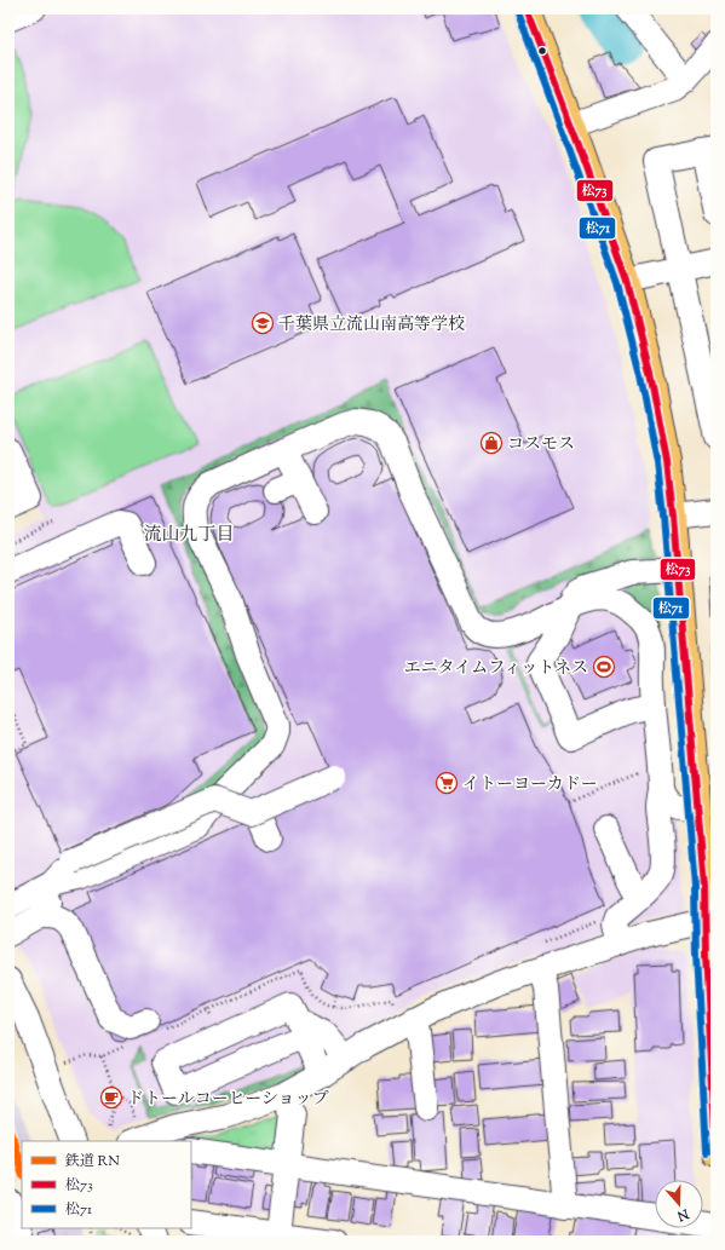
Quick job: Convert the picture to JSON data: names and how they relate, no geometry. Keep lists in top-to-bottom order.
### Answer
{
  "districts": ["流山九丁目"],
  "places": {
    "school or university": ["千葉県立流山南高等学校"],
    "shop": ["コスモス"],
    "sports": ["エニタイムフィットネス"],
    "supermarket": ["イトーヨーカドー"],
    "cafe": ["ドトールコーヒーショップ"]
  },
  "lines": ["transit line 松73", "transit line 松71", "rail line RN"],
  "legend": ["鉄道 RN", "松73", "松71"],
  "north": "bottom"
}
